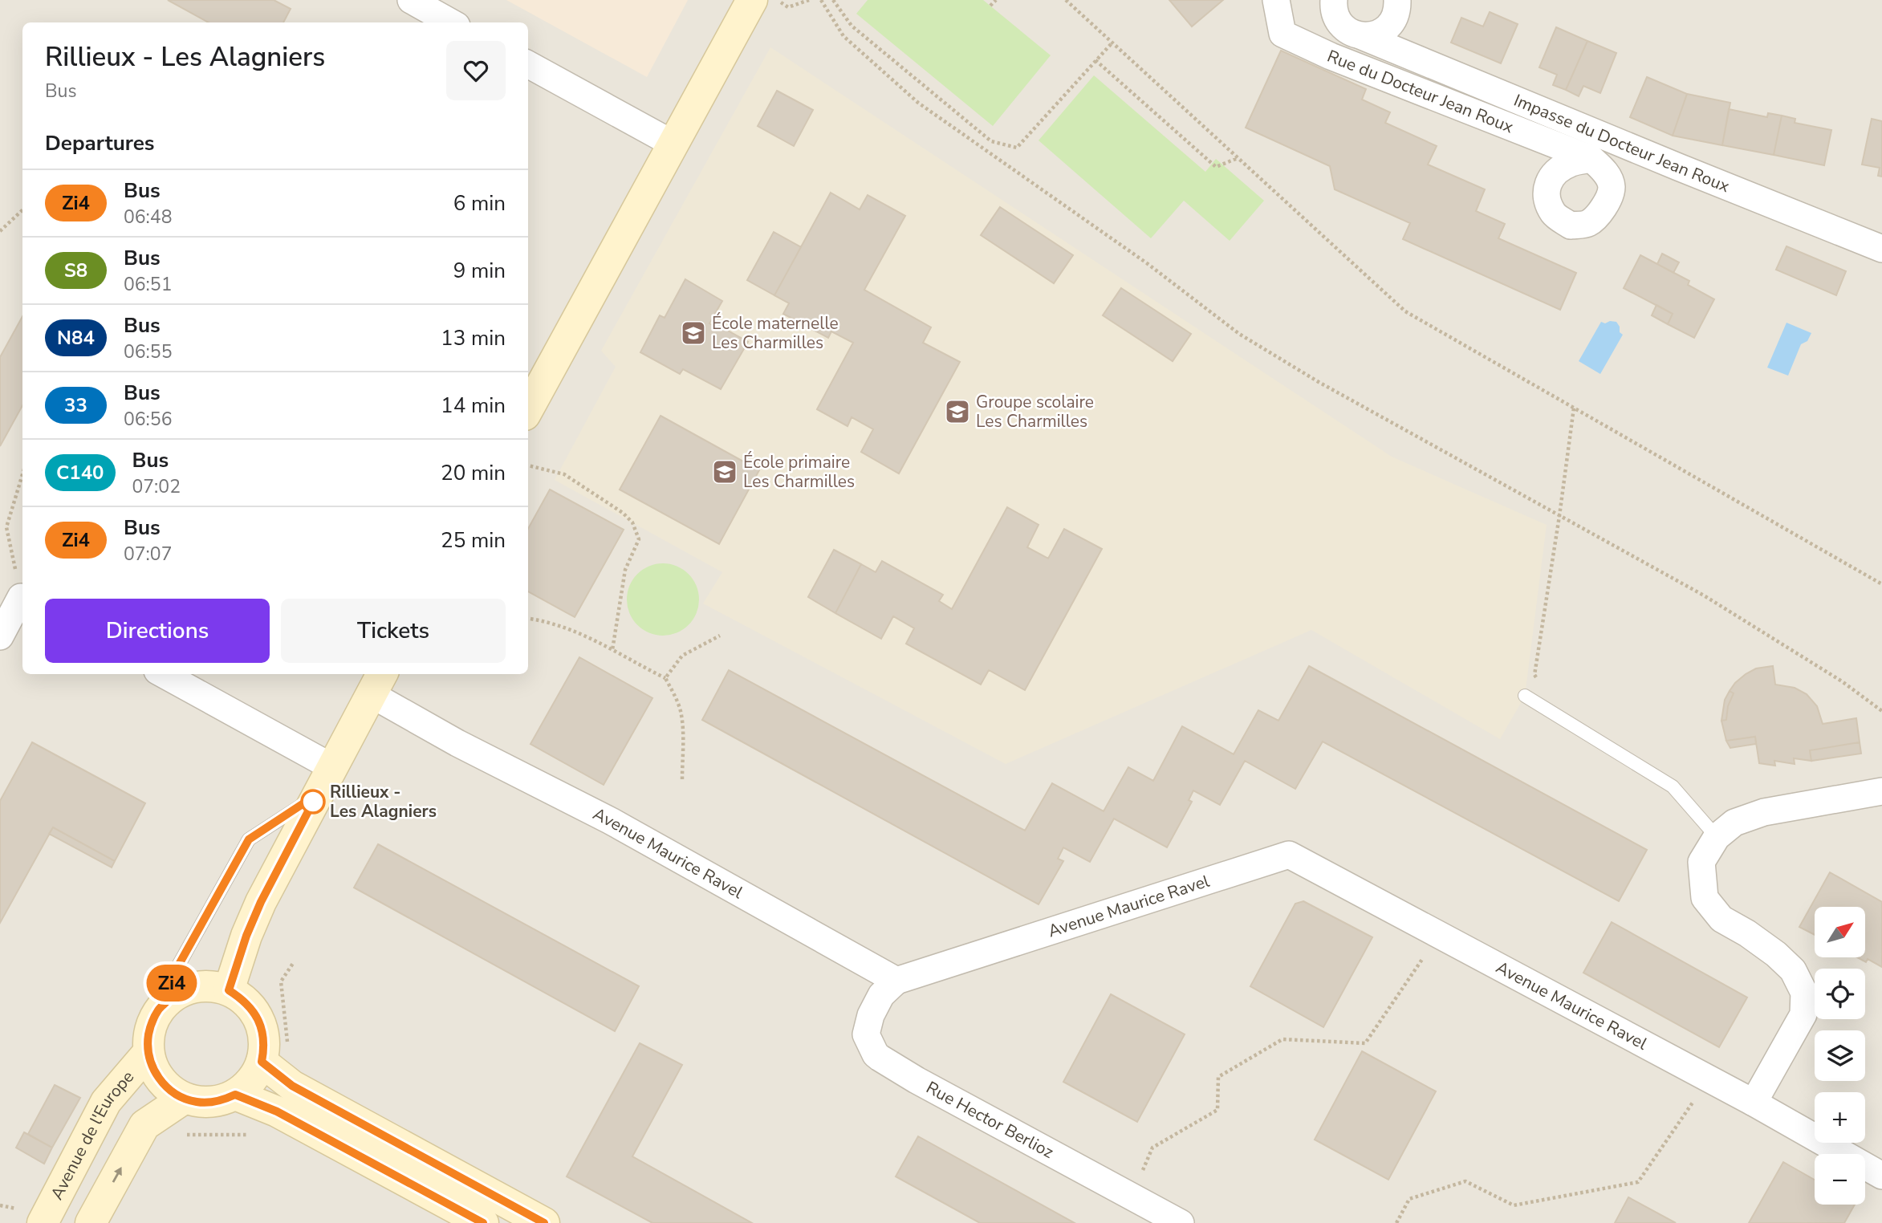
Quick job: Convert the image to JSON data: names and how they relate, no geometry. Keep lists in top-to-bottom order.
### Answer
{
  "streets": {
    "street": [
      "Rue du Docteur Jean Roux",
      "Impasse du Docteur Jean Roux",
      "Avenue Maurice Ravel",
      "Rue Hector Berlioz",
      "Avenue de l'Europe"
    ]
  },
  "crossings": [
    ["Avenue Maurice Ravel", "Rue Hector Berlioz"]
  ],
  "places": {
    "school or university": ["École maternelle Les Charmilles", "Groupe scolaire Les Charmilles", "École primaire Les Charmilles"],
    "other": ["Rillieux - Les Alagniers"]
  },
  "lines": ["bus line Zi4"],
  "north": "top right",
  "page": {
    "on_map": "Zi4",
    "heading": [
      ["Rillieux - Les Alagniers", "Bus"],
      "Departures"
    ],
    "list": [
      {
        "mark": "Zi4",
        "name": "Bus",
        "note": "06:48",
        "value": "6 min"
      },
      {
        "mark": "S8",
        "name": "Bus",
        "note": "06:51",
        "value": "9 min"
      },
      {
        "mark": "N84",
        "name": "Bus",
        "note": "06:55",
        "value": "13 min"
      },
      {
        "mark": "33",
        "name": "Bus",
        "note": "06:56",
        "value": "14 min"
      },
      {
        "mark": "C140",
        "name": "Bus",
        "note": "07:02",
        "value": "20 min"
      },
      {
        "mark": "Zi4",
        "name": "Bus",
        "note": "07:07",
        "value": "25 min"
      }
    ],
    "buttons": ["Directions", "Tickets"],
    "map_buttons": ["+", "−"]
  }
}
